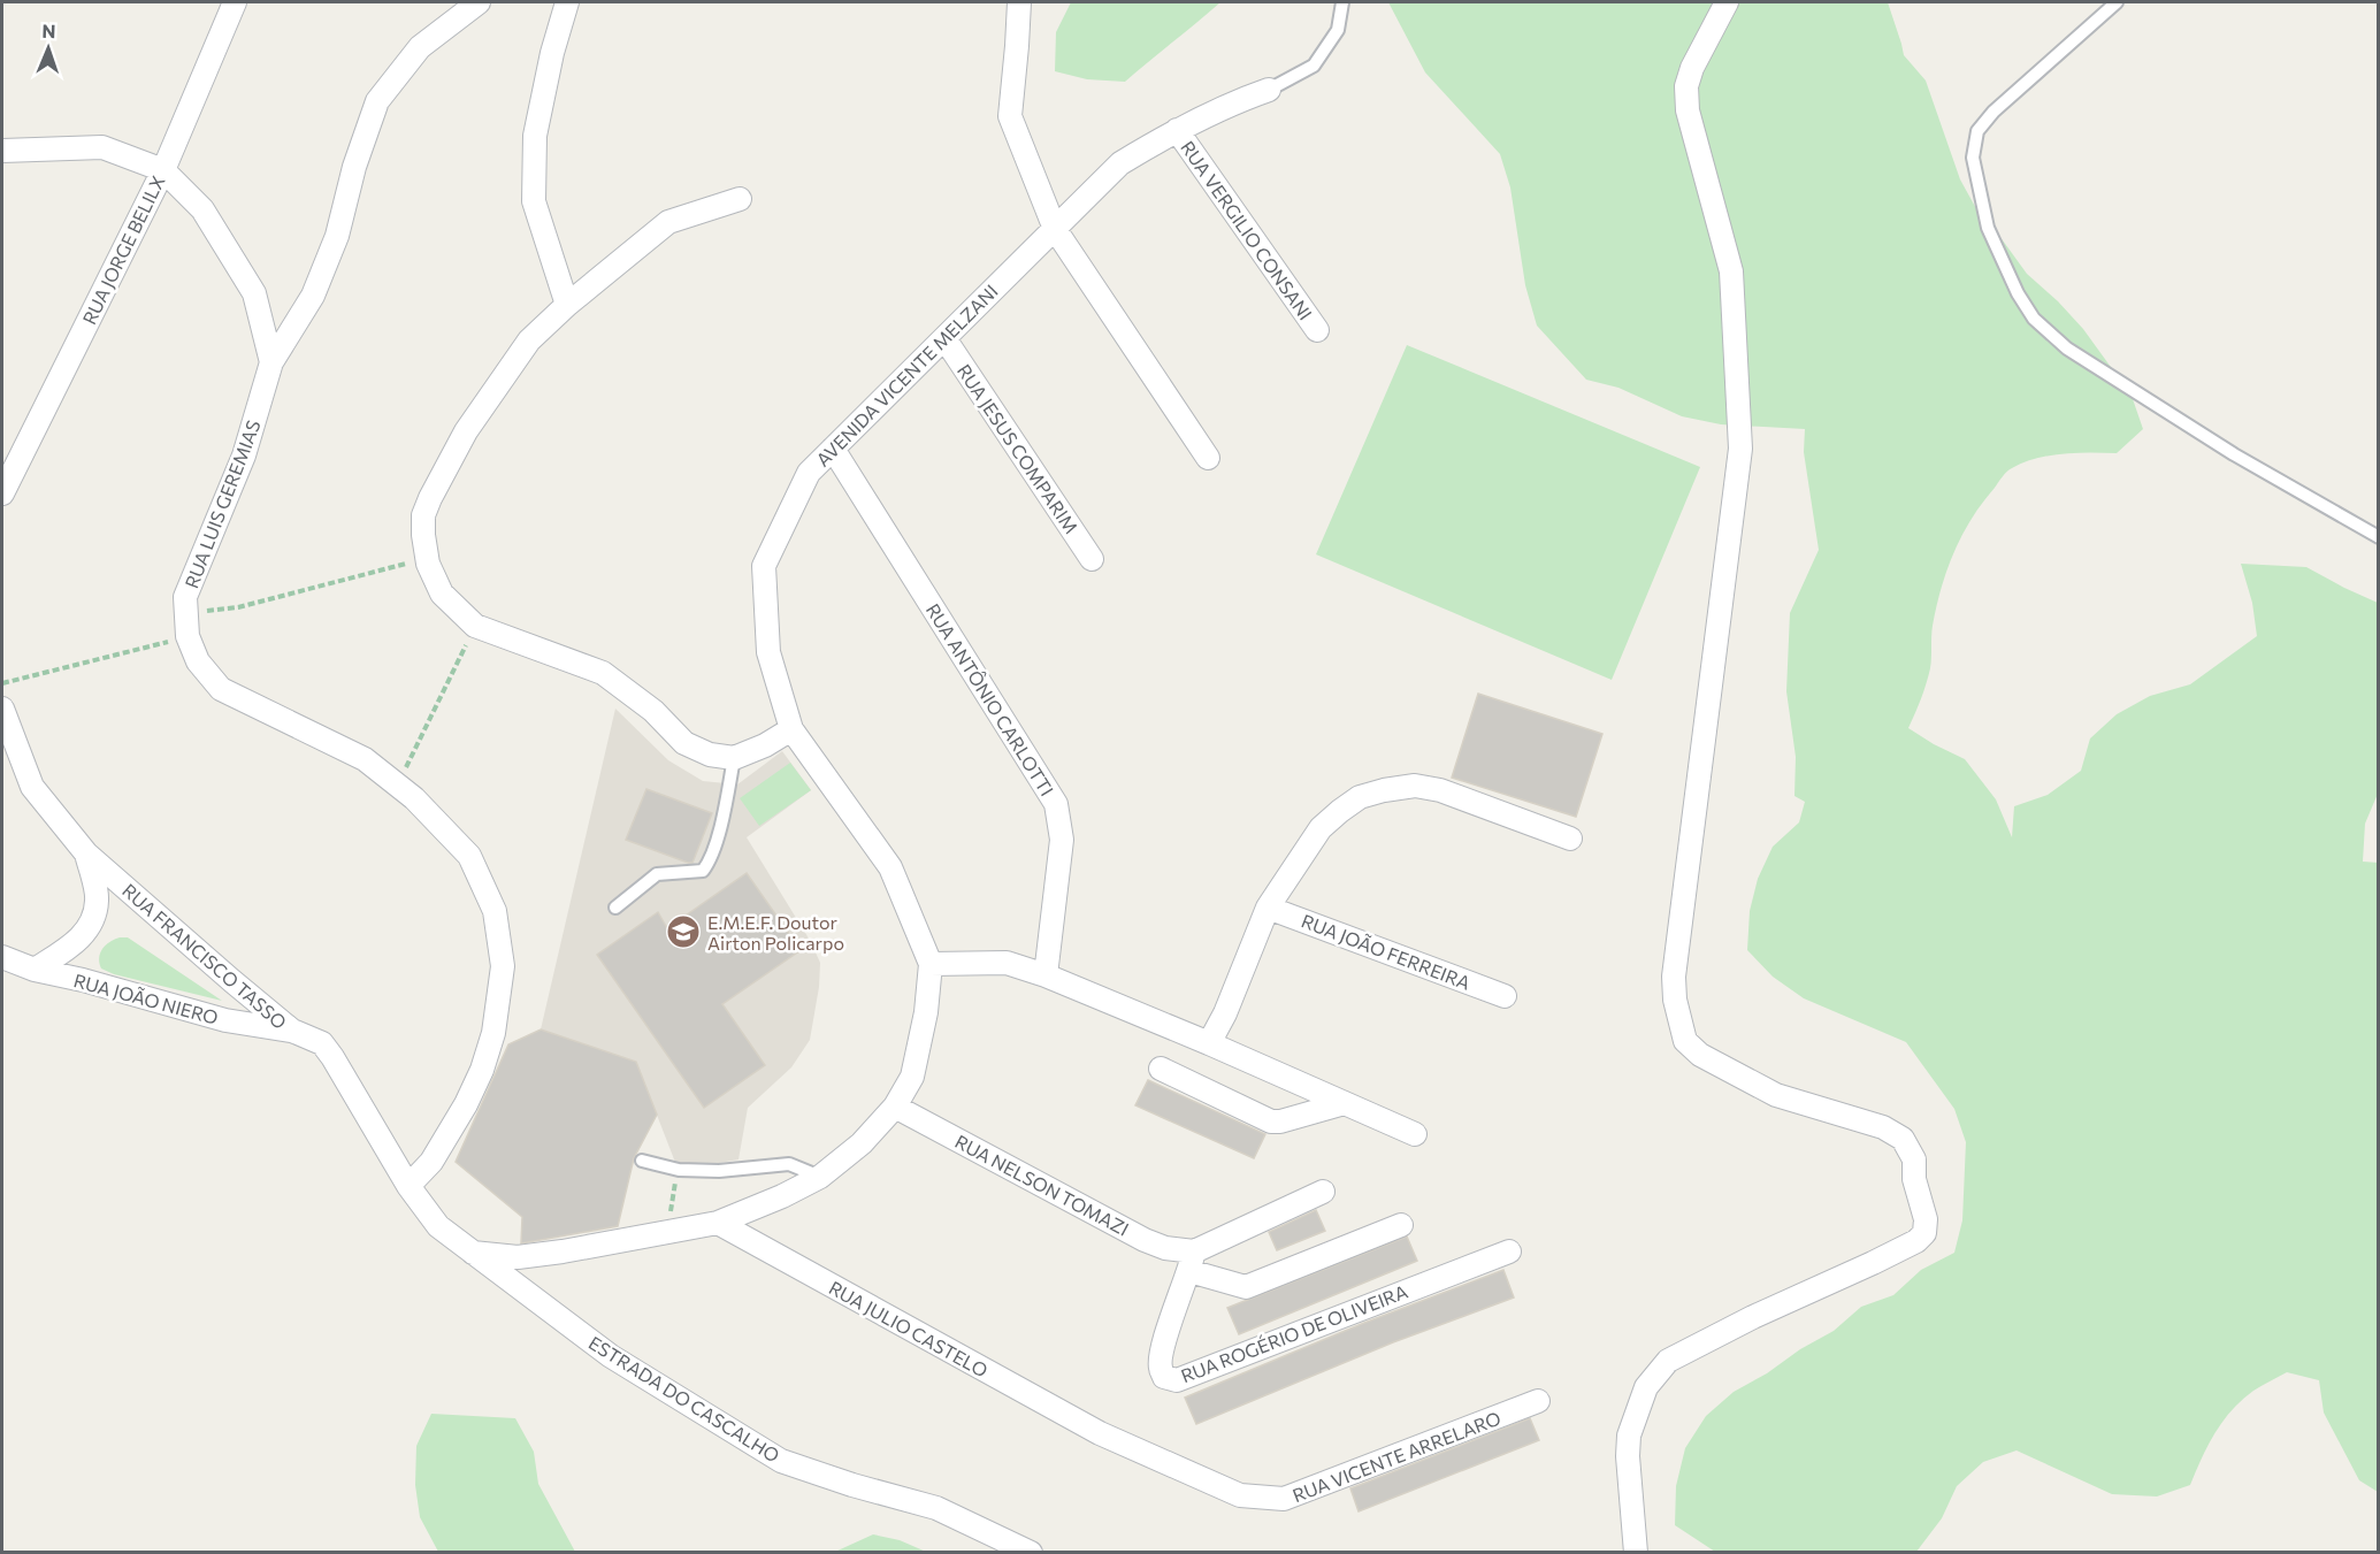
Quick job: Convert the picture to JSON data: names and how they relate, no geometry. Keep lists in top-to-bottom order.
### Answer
{
  "streets": {
    "street": [
      "RUA VERGILIO CONSANI",
      "RUA JORGE BELILX",
      "AVENIDA VICENTE MELZANI",
      "RUA JESUS COMPARIM",
      "RUA LUIS GEREMIAS",
      "RUA ANTÔNIO CARLOTTI",
      "RUA JOÃO FERREIRA",
      "RUA FRANCISCO TASSO",
      "RUA JOÃO NIERO",
      "RUA NELSON TOMAZI",
      "RUA JULIO CASTELO",
      "RUA ROGÉRIO DE OLIVEIRA",
      "ESTRADA DO CASCALHO",
      "RUA VICENTE ARRELARO"
    ]
  },
  "crossings": [
    ["RUA VERGILIO CONSANI", "AVENIDA VICENTE MELZANI"],
    ["AVENIDA VICENTE MELZANI", "RUA JESUS COMPARIM"],
    ["AVENIDA VICENTE MELZANI", "RUA ANTÔNIO CARLOTTI"],
    ["AVENIDA VICENTE MELZANI", "RUA FRANCISCO TASSO"],
    ["AVENIDA VICENTE MELZANI", "RUA NELSON TOMAZI"],
    ["AVENIDA VICENTE MELZANI", "RUA JULIO CASTELO"],
    ["AVENIDA VICENTE MELZANI", "ESTRADA DO CASCALHO"],
    ["RUA LUIS GEREMIAS", "RUA FRANCISCO TASSO"],
    ["RUA FRANCISCO TASSO", "RUA JOÃO NIERO"],
    ["RUA FRANCISCO TASSO", "ESTRADA DO CASCALHO"],
    ["RUA NELSON TOMAZI", "RUA ROGÉRIO DE OLIVEIRA"],
    ["RUA JULIO CASTELO", "RUA VICENTE ARRELARO"]
  ],
  "places": {
    "school or university": ["E.M.E.F. Doutor Airton Policarpo"]
  },
  "north": "top"
}
